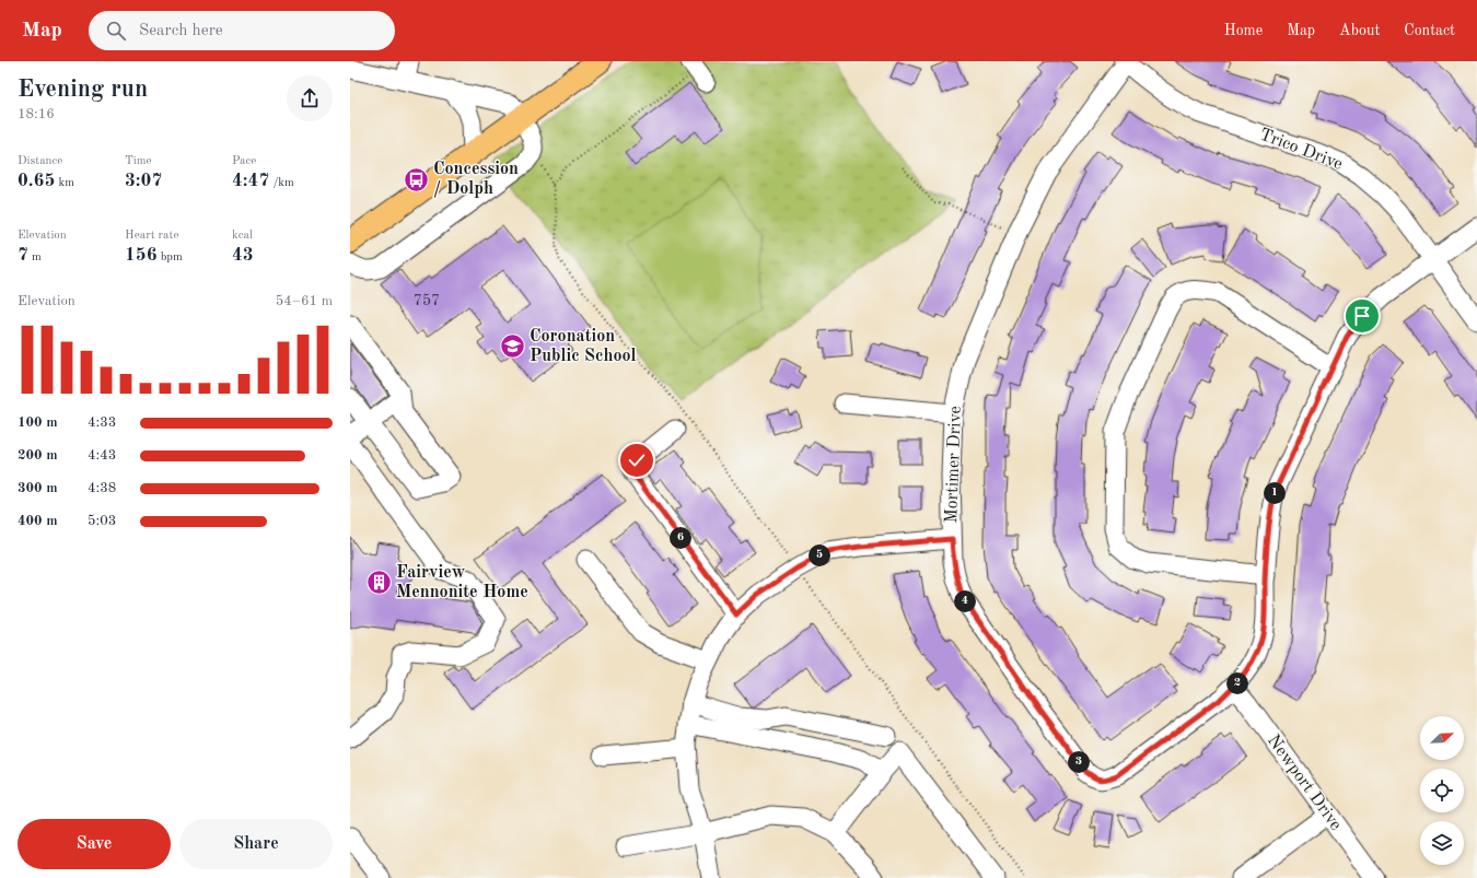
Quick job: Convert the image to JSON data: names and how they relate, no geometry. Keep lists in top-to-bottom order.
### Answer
{
  "streets": {
    "street": ["Trico Drive", "Mortimer Drive", "Newport Drive"]
  },
  "crossings": [
    ["Trico Drive", "Mortimer Drive"],
    ["Mortimer Drive", "Newport Drive"]
  ],
  "places": {
    "bus stop": ["Concession / Dolph"],
    "school or university": ["Coronation Public School"],
    "building": ["Fairview Mennonite Home"]
  },
  "house_numbers": ["757"],
  "north": "top right",
  "page": {
    "header": "Map",
    "search": "Search here",
    "nav": [
      "Home",
      "Map",
      "About",
      "Contact"
    ],
    "heading": ["Evening run", "18:16"],
    "stats": [
      ["Distance", "0.65 km"],
      ["Time", "3:07"],
      ["Pace", "4:47 /km"],
      ["Elevation", "7 m"],
      ["Heart rate", "156 bpm"],
      ["kcal", "43"]
    ],
    "chart": ["Elevation", "54–61 m"],
    "list": [
      {
        "name": "100 m",
        "note": "4:33"
      },
      {
        "name": "200 m",
        "note": "4:43"
      },
      {
        "name": "300 m",
        "note": "4:38"
      },
      {
        "name": "400 m",
        "note": "5:03"
      }
    ],
    "pins": [
      "1",
      "6",
      "5",
      "4",
      "2",
      "3"
    ],
    "buttons": ["Save", "Share"]
  }
}
